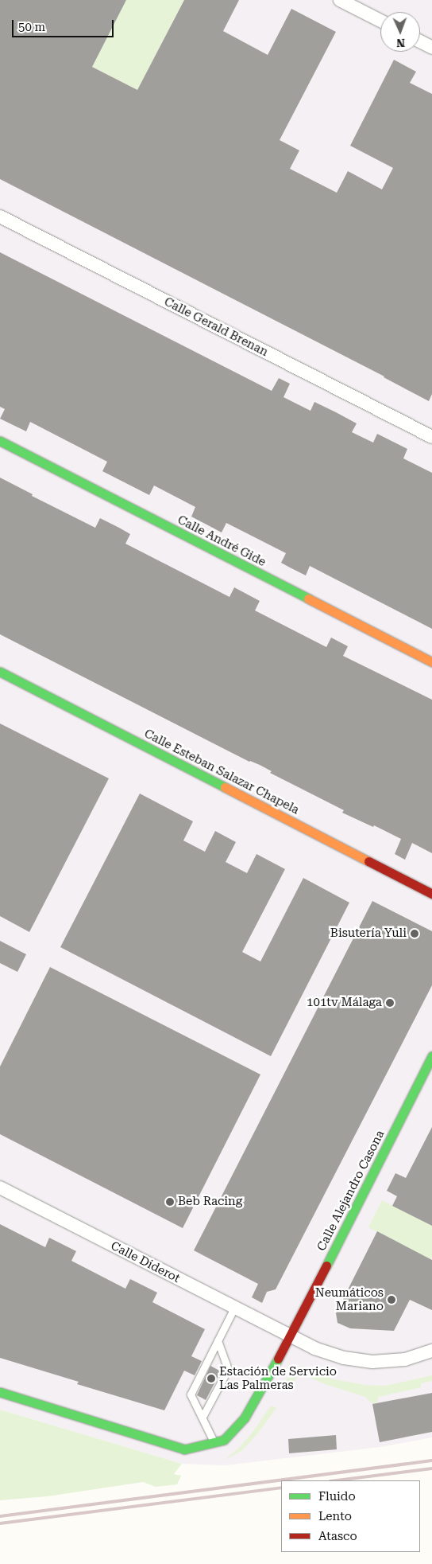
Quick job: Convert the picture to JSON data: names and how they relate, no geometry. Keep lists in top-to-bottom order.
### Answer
{
  "streets": {
    "street": [
      "Calle Gerald Brenan",
      "Calle André Gide",
      "Calle Esteban Salazar Chapela",
      "Calle Alejandro Casona",
      "Calle Diderot"
    ]
  },
  "crossings": [
    ["Calle Alejandro Casona", "Calle Diderot"]
  ],
  "places": [
    "Bisutería Yuli",
    "101tv Málaga",
    "Beb Racing",
    "Neumáticos Mariano",
    "Estación de Servicio Las Palmeras"
  ],
  "legend": ["Fluido", "Lento", "Atasco"],
  "scale_bar": "50 m",
  "north": "bottom"
}
